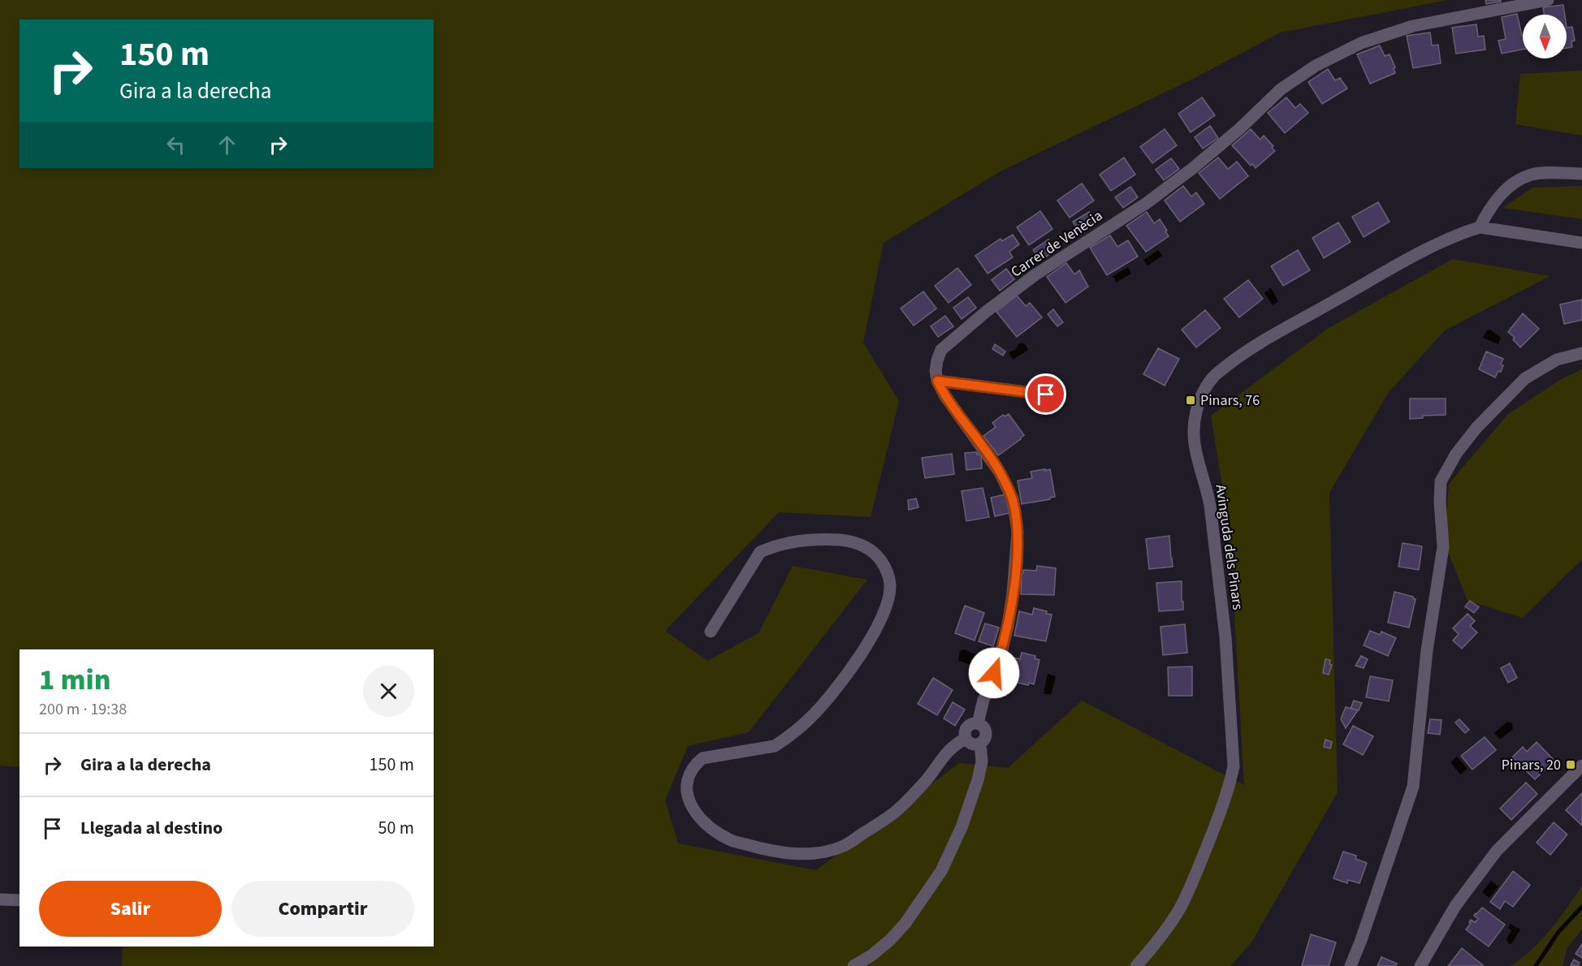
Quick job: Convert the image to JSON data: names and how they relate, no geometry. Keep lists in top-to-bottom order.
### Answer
{
  "streets": {
    "street": ["Carrer de Venècia", "Avinguda dels Pinars"]
  },
  "places": {
    "transit": ["Pinars, 76", "Pinars, 20"]
  },
  "north": "bottom",
  "page": {
    "turn": ["150 m", "Gira a la derecha"],
    "heading": ["1 min", "200 m · 19:38"],
    "list": [
      {
        "name": "Gira a la derecha",
        "value": "150 m"
      },
      {
        "name": "Llegada al destino",
        "value": "50 m"
      }
    ],
    "buttons": ["Salir", "Compartir"]
  }
}
